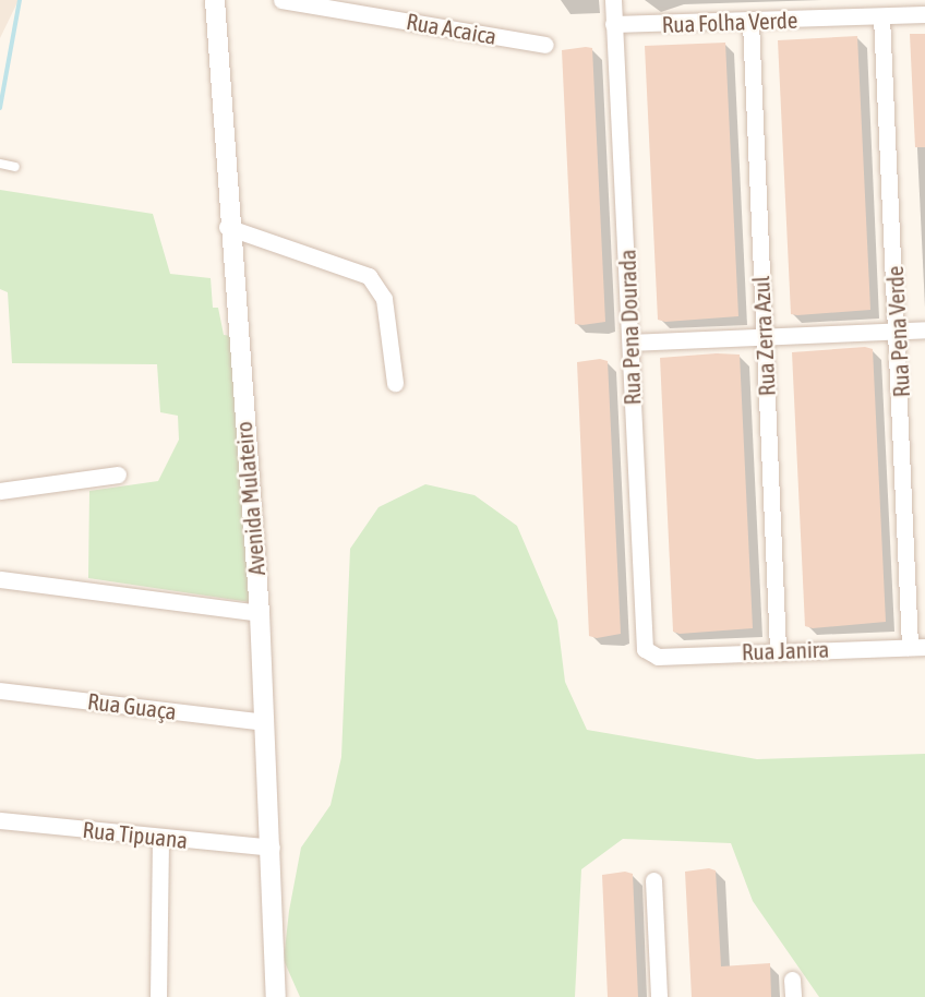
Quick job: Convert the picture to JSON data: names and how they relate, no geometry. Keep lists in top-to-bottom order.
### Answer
{
  "streets": {
    "street": [
      "Rua Folha Verde",
      "Rua Acaica",
      "Rua Pena Dourada",
      "Rua Pena Verde",
      "Rua Zerra Azul",
      "Avenida Mulateiro",
      "Rua Janira",
      "Rua Guaça",
      "Rua Tipuana"
    ]
  },
  "crossings": [
    ["Rua Folha Verde", "Rua Pena Dourada"],
    ["Rua Folha Verde", "Rua Pena Verde"],
    ["Rua Folha Verde", "Rua Zerra Azul"],
    ["Rua Pena Dourada", "Rua Janira"],
    ["Rua Pena Verde", "Rua Janira"],
    ["Rua Zerra Azul", "Rua Janira"],
    ["Avenida Mulateiro", "Rua Guaça"],
    ["Avenida Mulateiro", "Rua Tipuana"]
  ]
}
